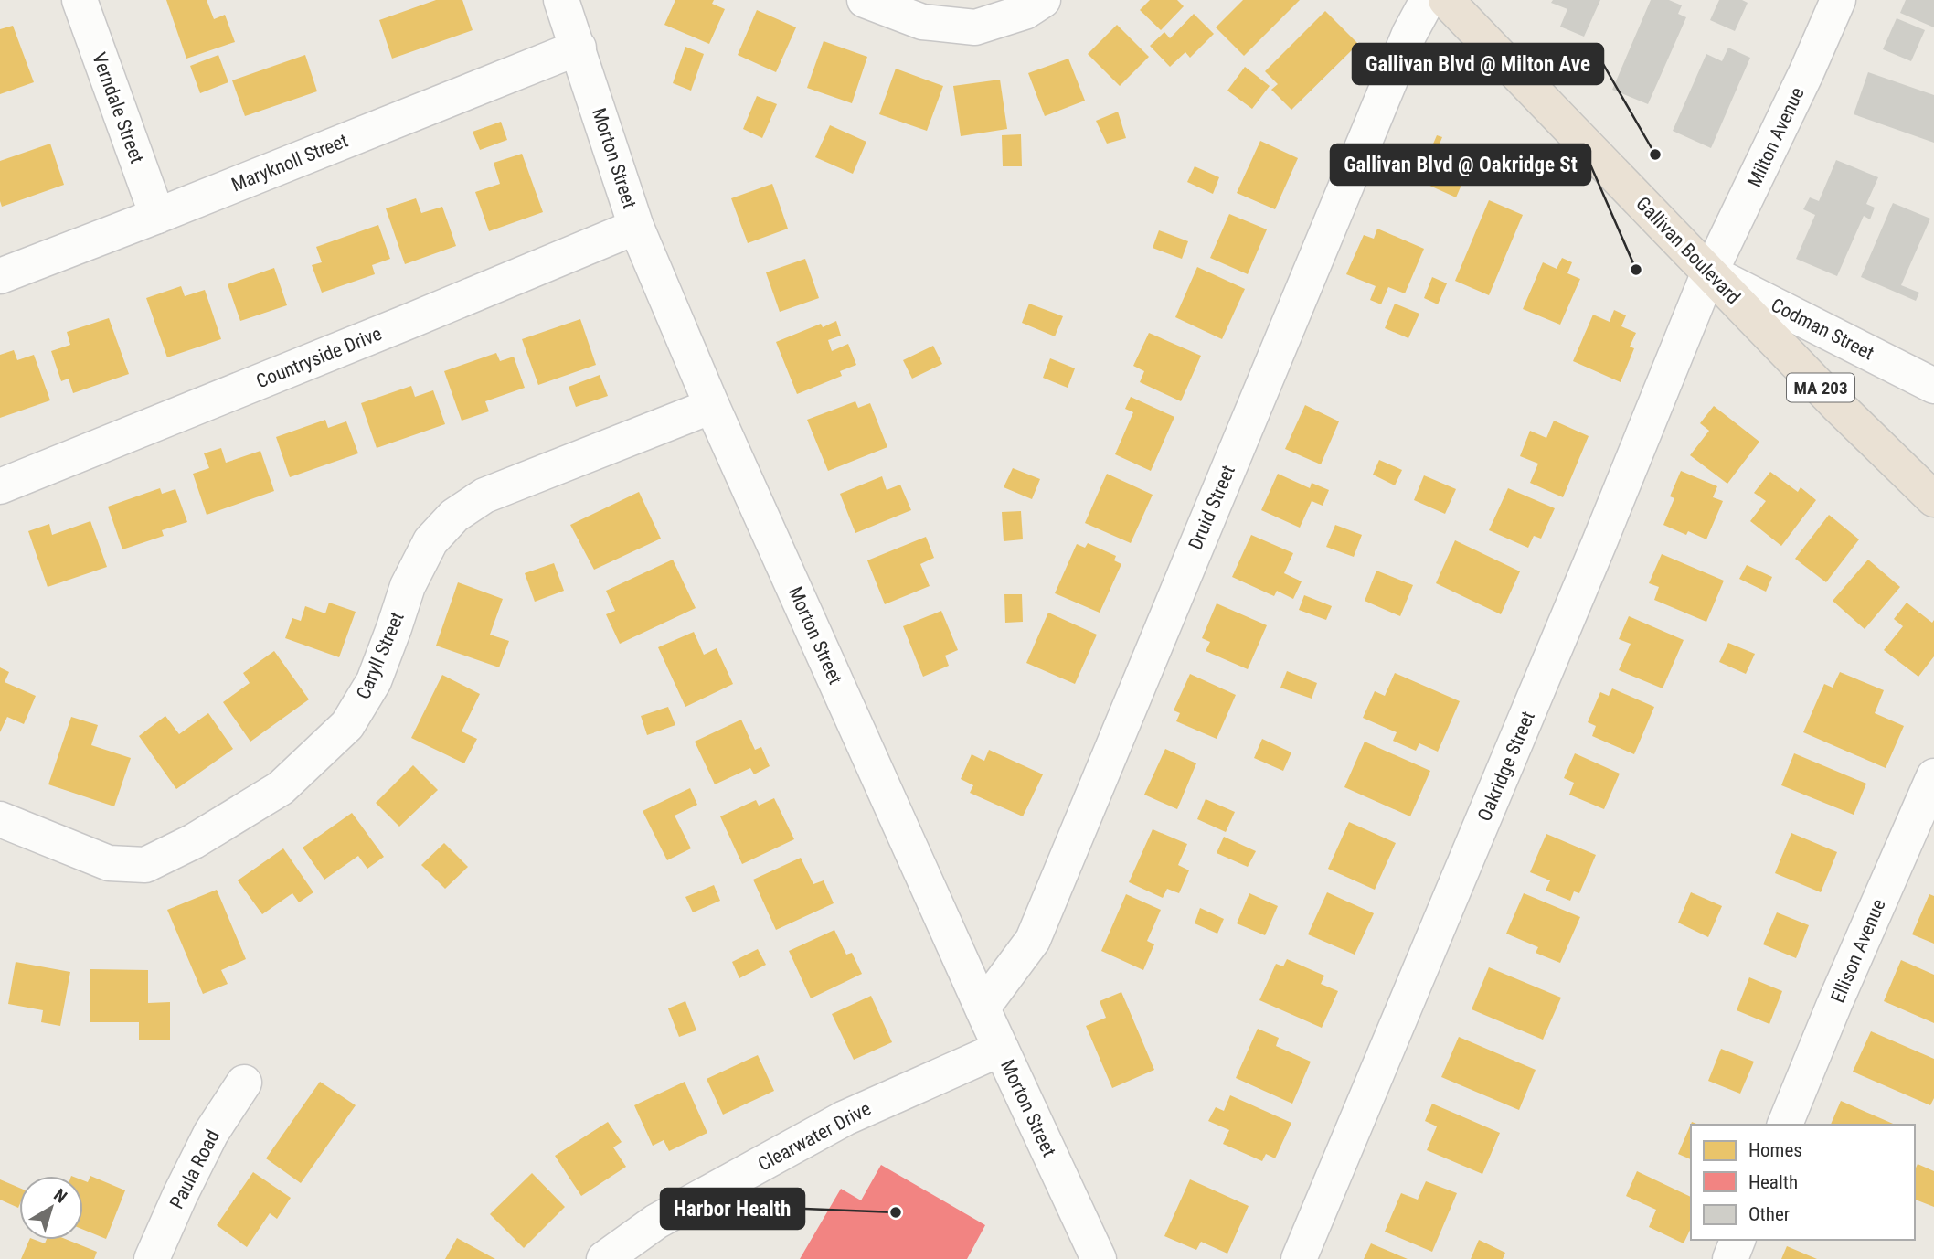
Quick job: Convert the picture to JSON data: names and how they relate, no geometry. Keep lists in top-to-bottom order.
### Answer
{
  "streets": {
    "highway": ["Gallivan Boulevard", "MA 203"],
    "street": [
      "Verndale Street",
      "Milton Avenue",
      "Morton Street",
      "Maryknoll Street",
      "Codman Street",
      "Countryside Drive",
      "Druid Street",
      "Caryll Street",
      "Oakridge Street",
      "Ellison Avenue",
      "Clearwater Drive",
      "Paula Road"
    ]
  },
  "crossings": [
    ["Verndale Street", "Maryknoll Street"],
    ["Milton Avenue", "Gallivan Boulevard"],
    ["Milton Avenue", "Codman Street"],
    ["Milton Avenue", "Oakridge Street"],
    ["Morton Street", "Maryknoll Street"],
    ["Morton Street", "Countryside Drive"],
    ["Morton Street", "Druid Street"],
    ["Morton Street", "Caryll Street"],
    ["Morton Street", "Clearwater Drive"],
    ["Gallivan Boulevard", "Codman Street"],
    ["Gallivan Boulevard", "Oakridge Street"],
    ["Codman Street", "Oakridge Street"]
  ],
  "places": ["Gallivan Blvd @ Milton Ave", "Gallivan Blvd @ Oakridge St", "Harbor Health"],
  "legend": ["Homes", "Health", "Other"],
  "north": "top right"
}
